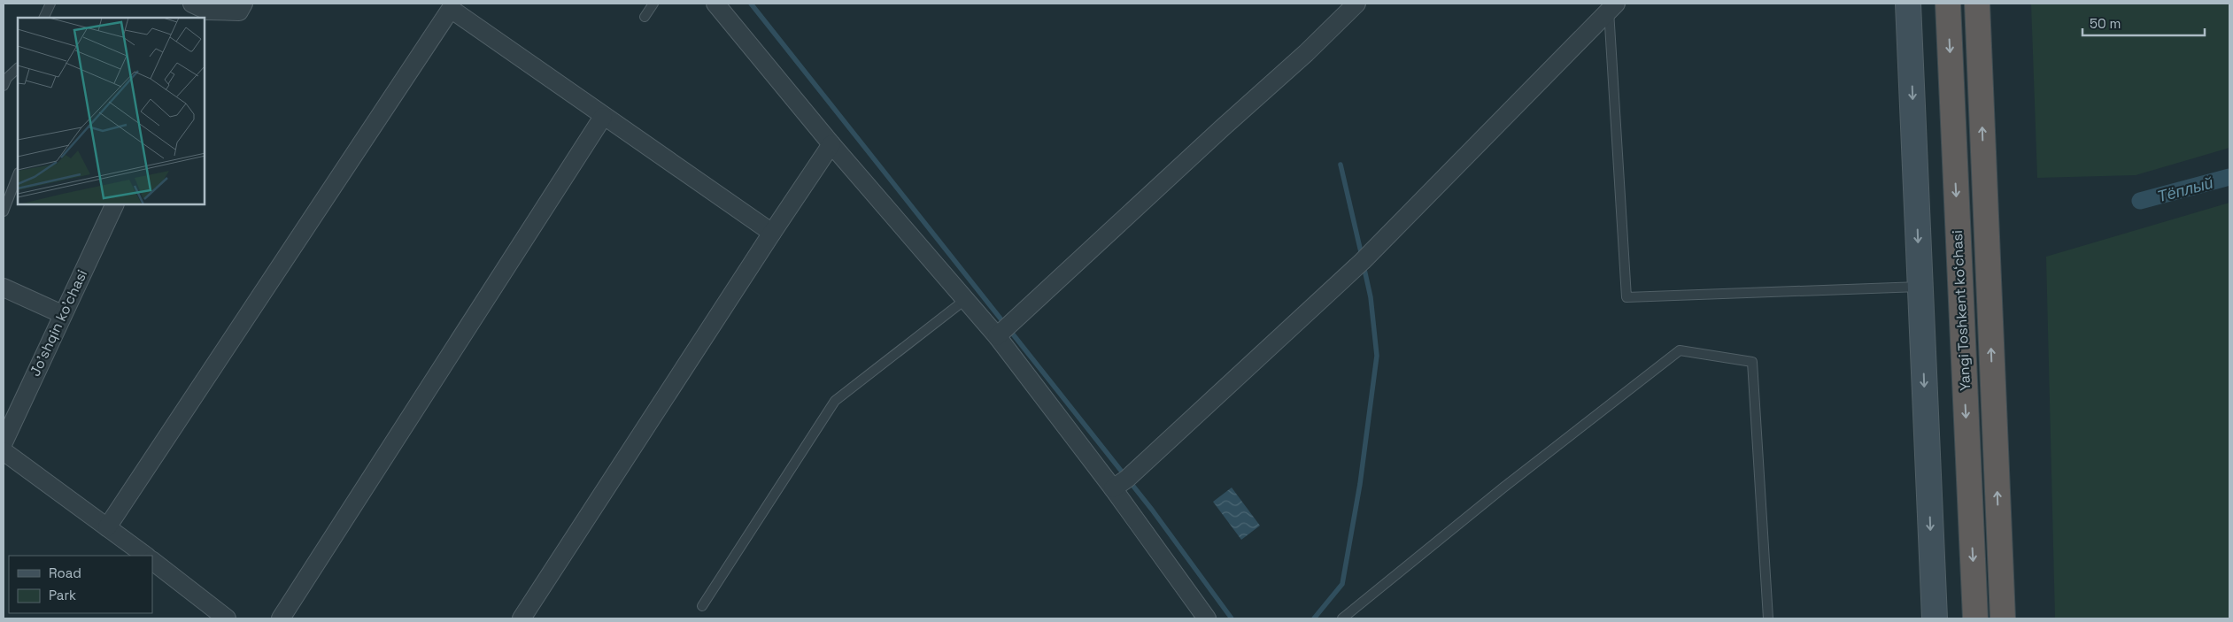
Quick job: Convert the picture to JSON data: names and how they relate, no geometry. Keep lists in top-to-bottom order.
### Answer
{
  "streets": {
    "highway": ["Yangi Toshkent ko‘chasi"],
    "street": ["Joʼshqin koʼchasi"]
  },
  "water": ["Тёплый"],
  "legend": ["Road", "Park"],
  "scale_bar": "50 m"
}
